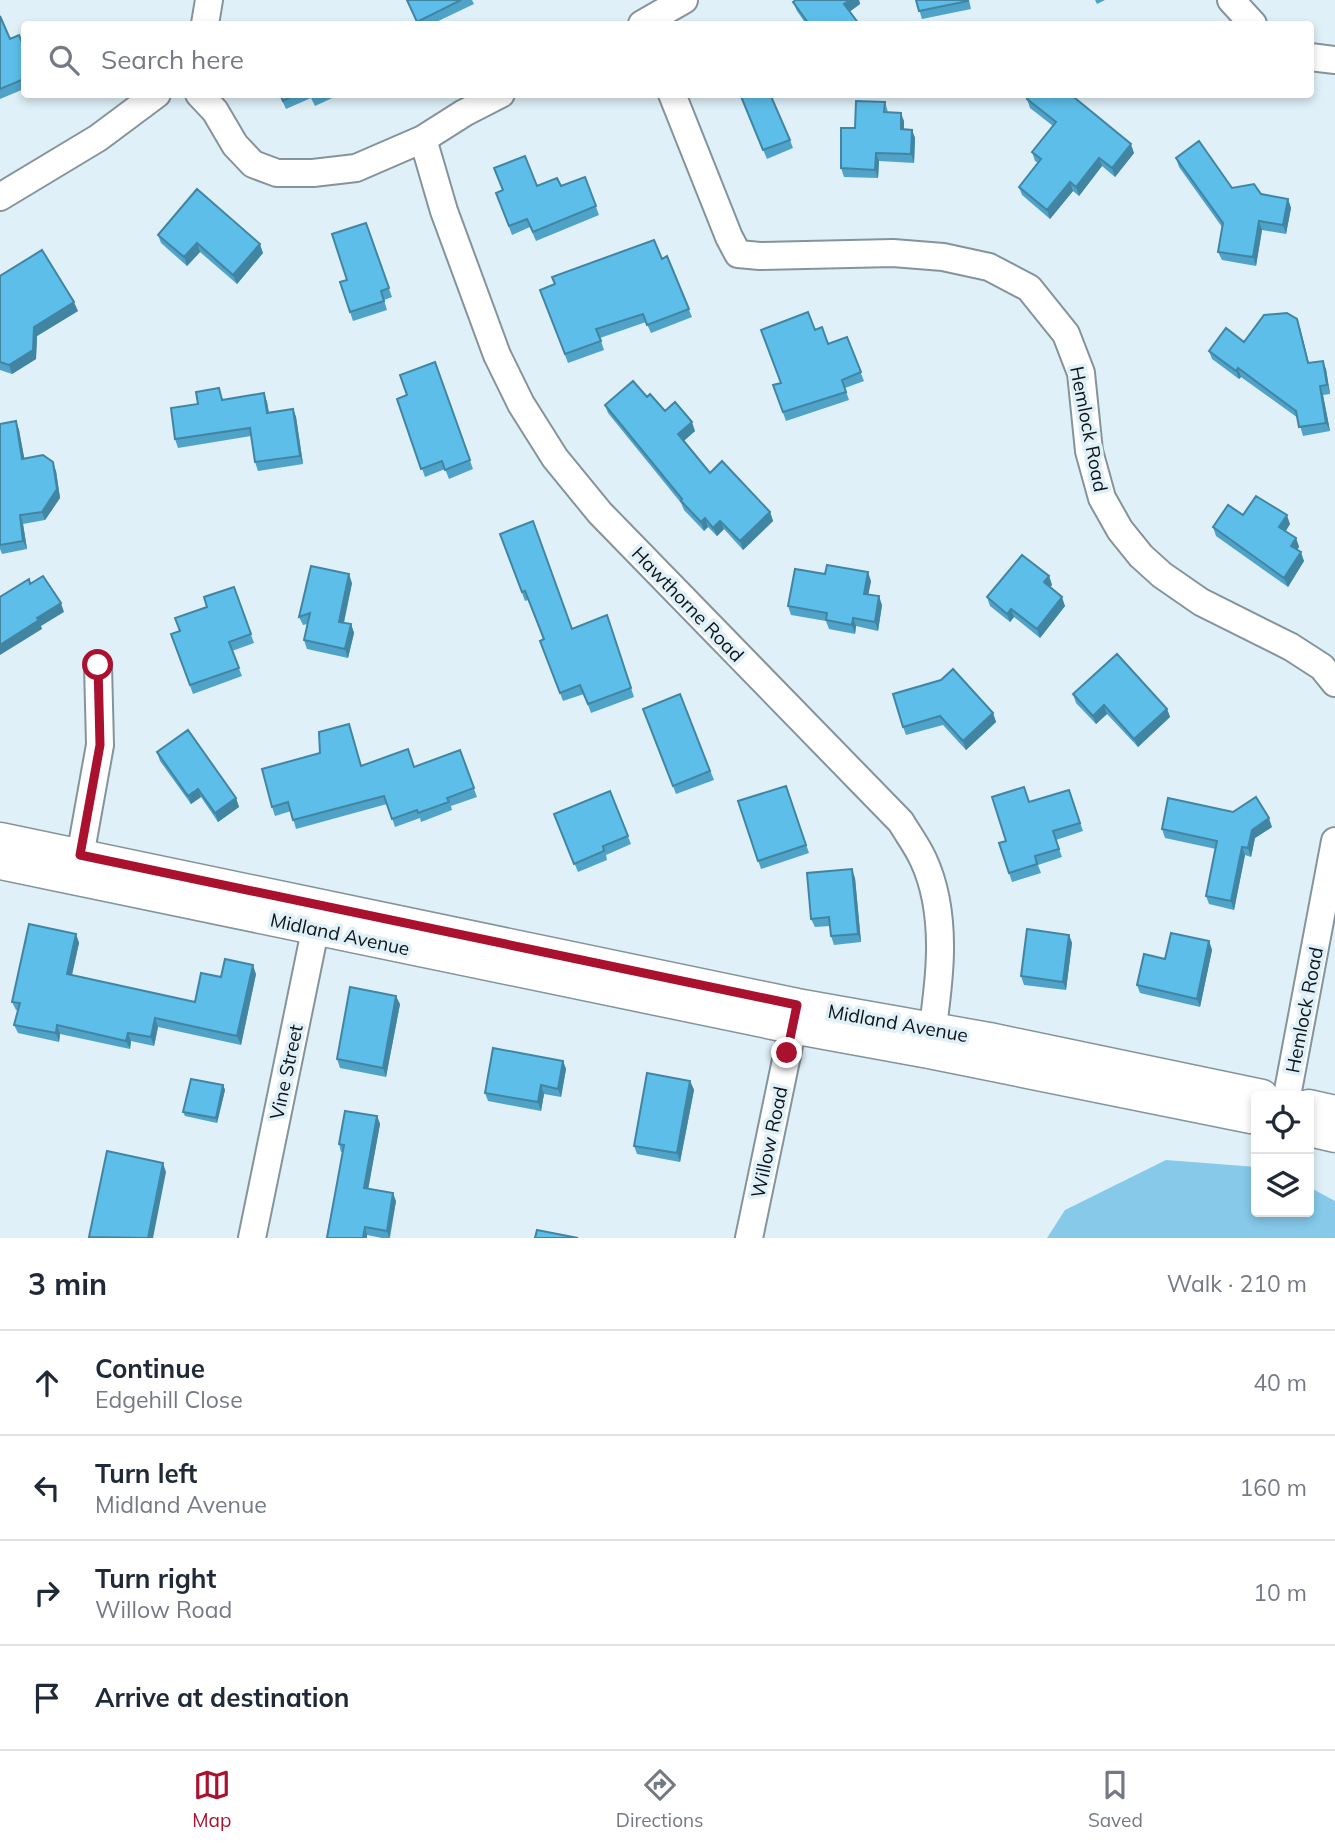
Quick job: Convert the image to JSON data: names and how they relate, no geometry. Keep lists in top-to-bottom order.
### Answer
{
  "streets": {
    "street": [
      "Hemlock Road",
      "Hawthorne Road",
      "Midland Avenue",
      "Vine Street",
      "Willow Road"
    ]
  },
  "crossings": [
    ["Hawthorne Road", "Midland Avenue"],
    ["Midland Avenue", "Vine Street"],
    ["Midland Avenue", "Willow Road"]
  ],
  "page": {
    "search": "Search here",
    "heading": ["3 min", "Walk · 210 m"],
    "list": [
      ["Continue", "Edgehill Close", "40 m"],
      ["Turn left", "Midland Avenue", "160 m"],
      ["Turn right", "Willow Road", "10 m"],
      "Arrive at destination"
    ],
    "nav": ["Map", "Directions", "Saved"]
  }
}
